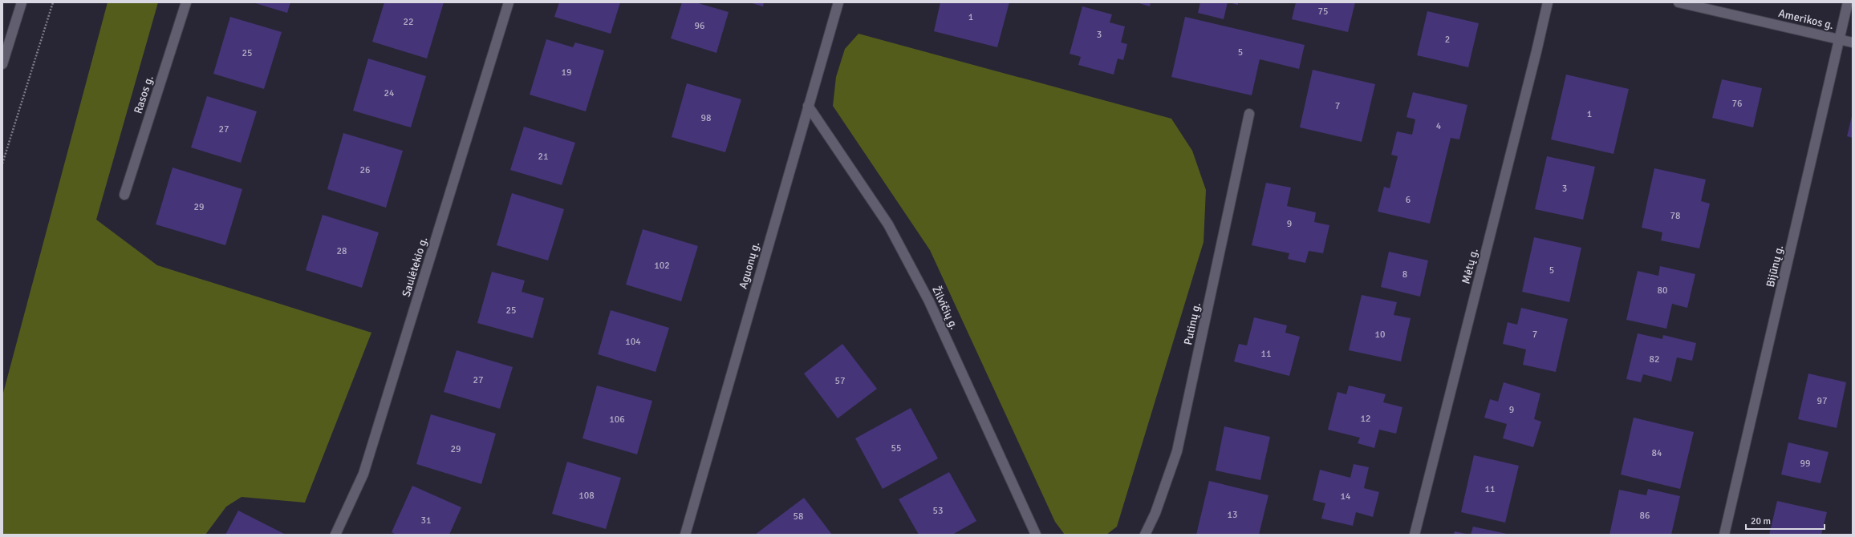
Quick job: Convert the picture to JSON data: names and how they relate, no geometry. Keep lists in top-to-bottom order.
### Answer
{
  "streets": {
    "street": [
      "Amerikos g.",
      "Rasos g.",
      "Aguonų g.",
      "Mėtų g.",
      "Bijūnų g.",
      "Saulėtekio g.",
      "Žilvičių g.",
      "Putinų g."
    ]
  },
  "crossings": [
    ["Amerikos g.", "Bijūnų g."],
    ["Aguonų g.", "Žilvičių g."]
  ],
  "house_numbers": [
    "75",
    "1",
    "22",
    "96",
    "3",
    "2",
    "5",
    "25",
    "19",
    "24",
    "76",
    "7",
    "1",
    "98",
    "4",
    "27",
    "21",
    "26",
    "3",
    "6",
    "29",
    "78",
    "9",
    "28",
    "102",
    "5",
    "8",
    "80",
    "25",
    "10",
    "7",
    "104",
    "11",
    "82",
    "27",
    "57",
    "97",
    "9",
    "12",
    "106",
    "55",
    "29",
    "84",
    "99",
    "11",
    "108",
    "14",
    "53",
    "13",
    "86",
    "58",
    "31"
  ],
  "scale_bar": "20 m"
}
